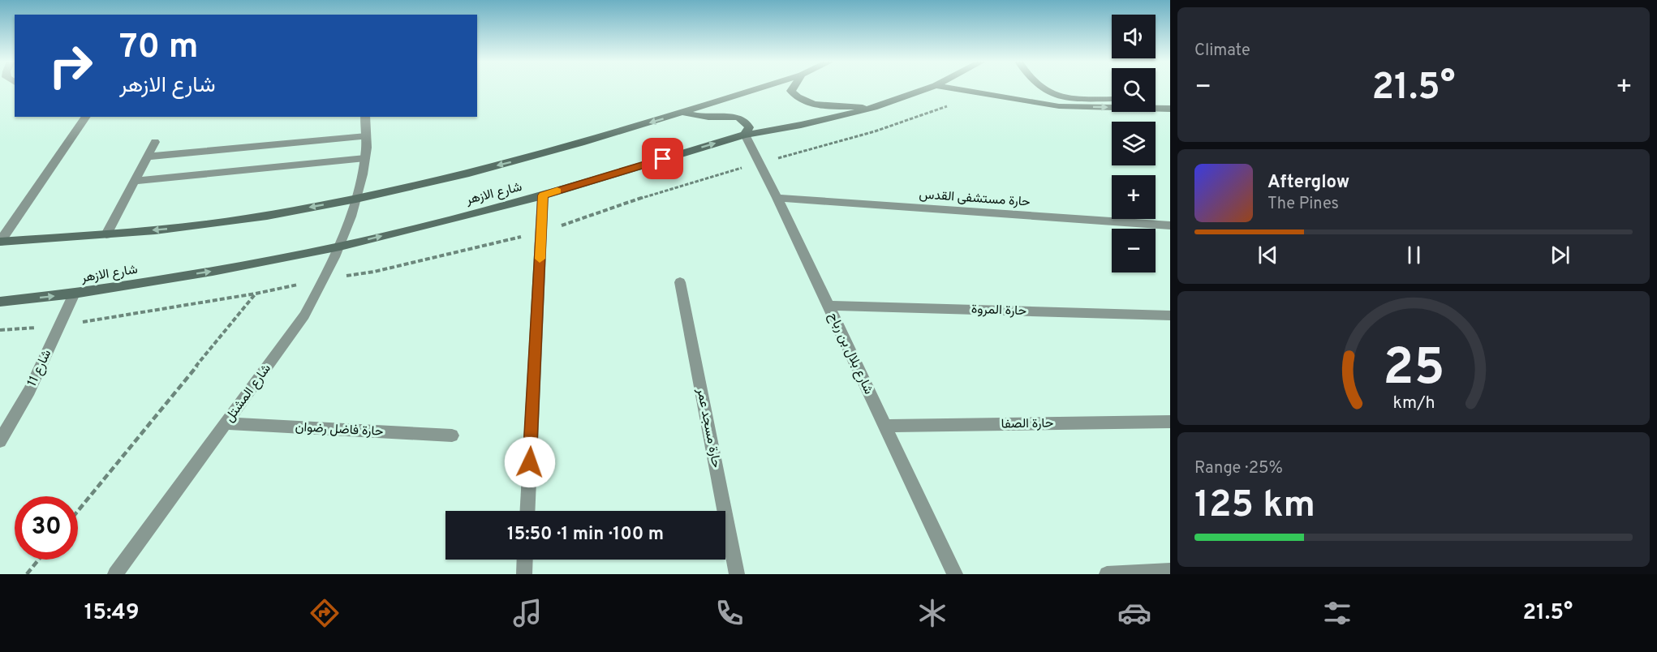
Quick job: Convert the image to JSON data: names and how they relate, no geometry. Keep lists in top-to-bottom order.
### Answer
{
  "streets": {
    "main road": ["شارع الازهر"],
    "street": [
      "حارة مستشفى القدس",
      "حارة المروة",
      "شارع بلال بن رباح",
      "شارع 11",
      "شارع المشتل",
      "حارة الصفا",
      "حارة مسجد عمر",
      "حارة فاضل رضوان"
    ]
  },
  "crossings": [
    ["شارع الازهر", "شارع بلال بن رباح"],
    ["شارع الازهر", "شارع 11"],
    ["شارع الازهر", "شارع المشتل"],
    ["حارة مستشفى القدس", "شارع بلال بن رباح"],
    ["حارة المروة", "شارع بلال بن رباح"],
    ["شارع بلال بن رباح", "حارة الصفا"],
    ["شارع المشتل", "حارة فاضل رضوان"]
  ],
  "page": {
    "tile": [
      "Climate",
      ["Range · 25%", "125 km"]
    ],
    "map_buttons": ["+", "−"],
    "turn": ["70 m", "شارع الازهر"],
    "heat": ["−", "21.5°", "+"],
    "song": ["Afterglow", "The Pines"],
    "limit": "30",
    "trip": "15:50 · 1 min · 100 m",
    "tabs": ["15:49", "21.5°"],
    "gauge": ["25", "km/h"]
  }
}
